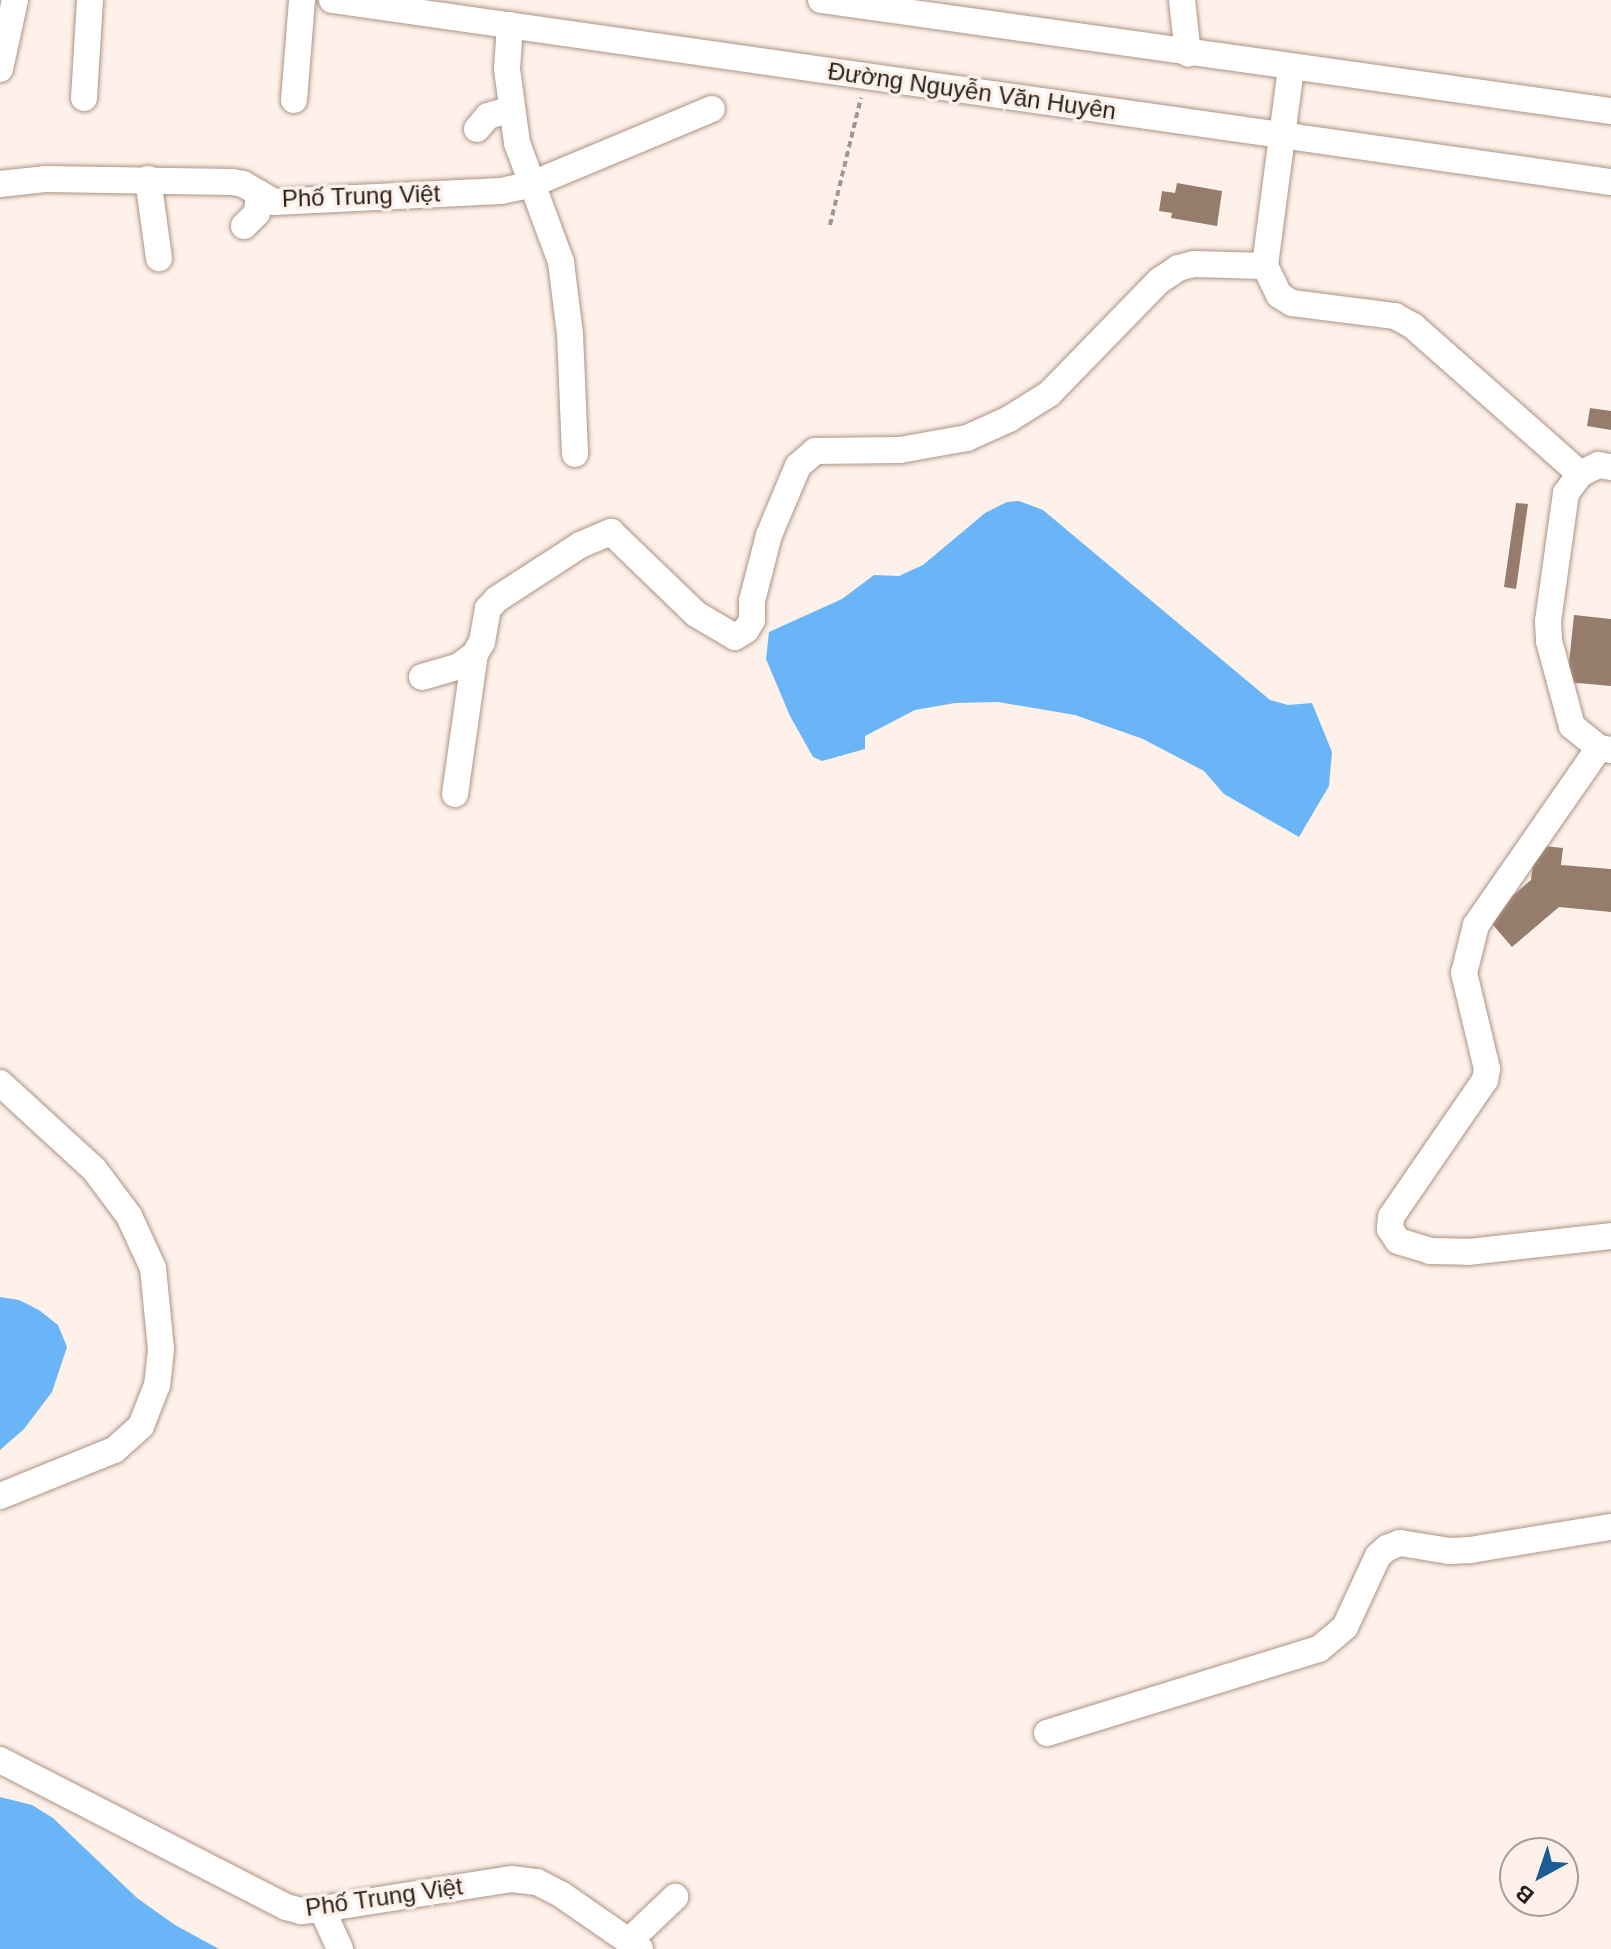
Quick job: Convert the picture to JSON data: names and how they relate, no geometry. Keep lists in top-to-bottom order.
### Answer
{
  "streets": {
    "street": ["Đường Nguyễn Văn Huyên", "Phố Trung Việt"]
  },
  "north": "bottom left"
}
